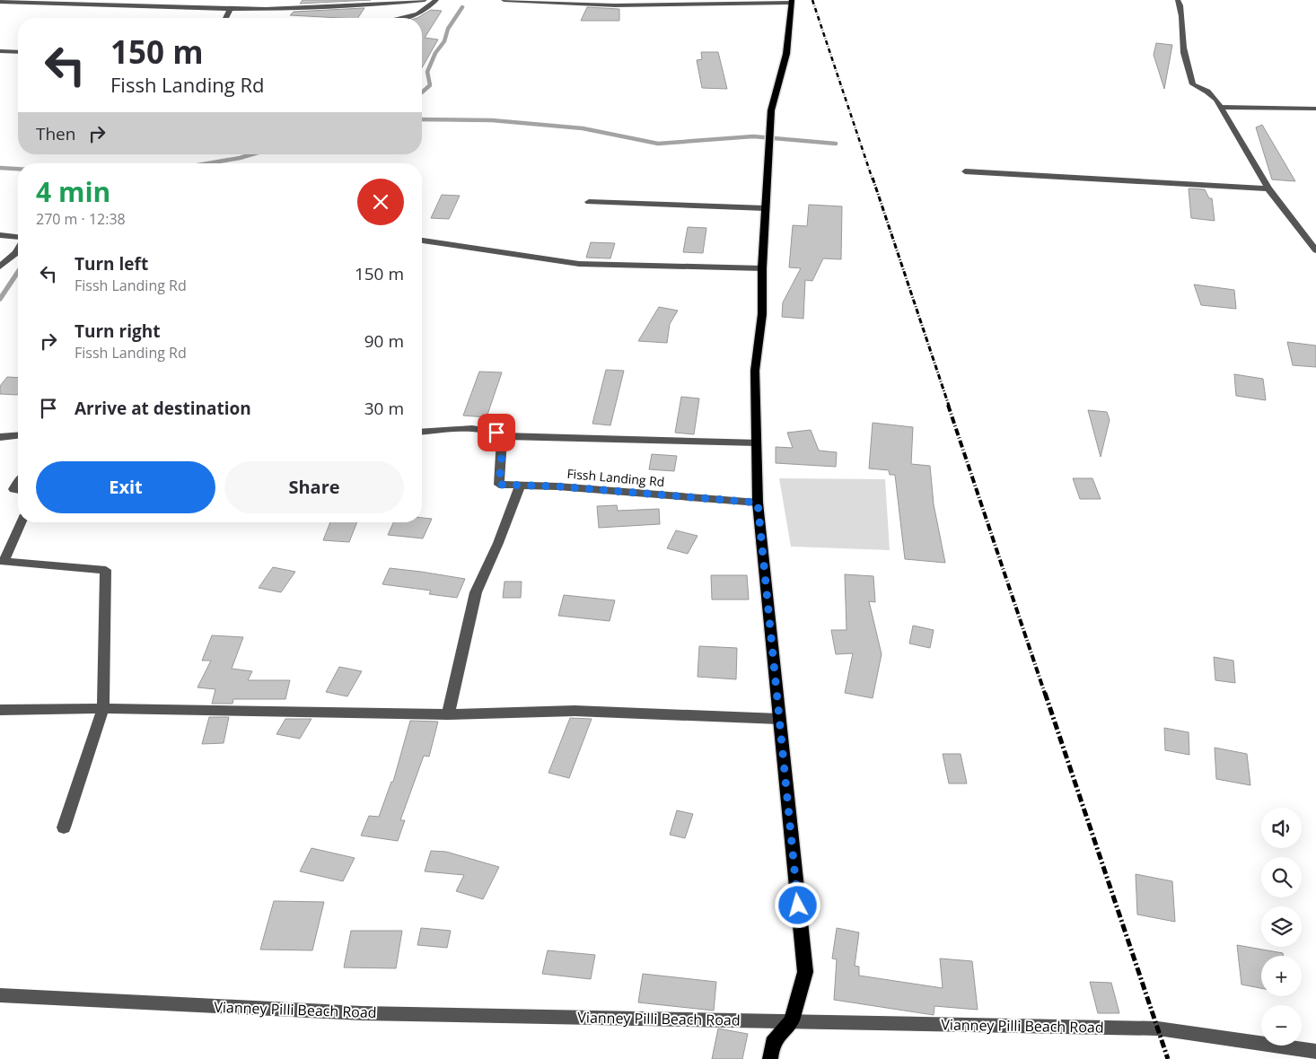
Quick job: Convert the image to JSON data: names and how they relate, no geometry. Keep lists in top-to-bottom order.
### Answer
{
  "streets": {
    "street": ["Fissh Landing Rd", "Vianney Pilli Beach Road"]
  },
  "page": {
    "turn": ["150 m", "Fissh Landing Rd"],
    "then": "Then",
    "heading": ["4 min", "270 m · 12:38"],
    "list": [
      {
        "name": "Turn left",
        "note": "Fissh Landing Rd",
        "value": "150 m"
      },
      {
        "name": "Turn right",
        "note": "Fissh Landing Rd",
        "value": "90 m"
      },
      {
        "name": "Arrive at destination",
        "value": "30 m"
      }
    ],
    "buttons": ["Exit", "Share"],
    "map_buttons": ["+", "−"]
  }
}
